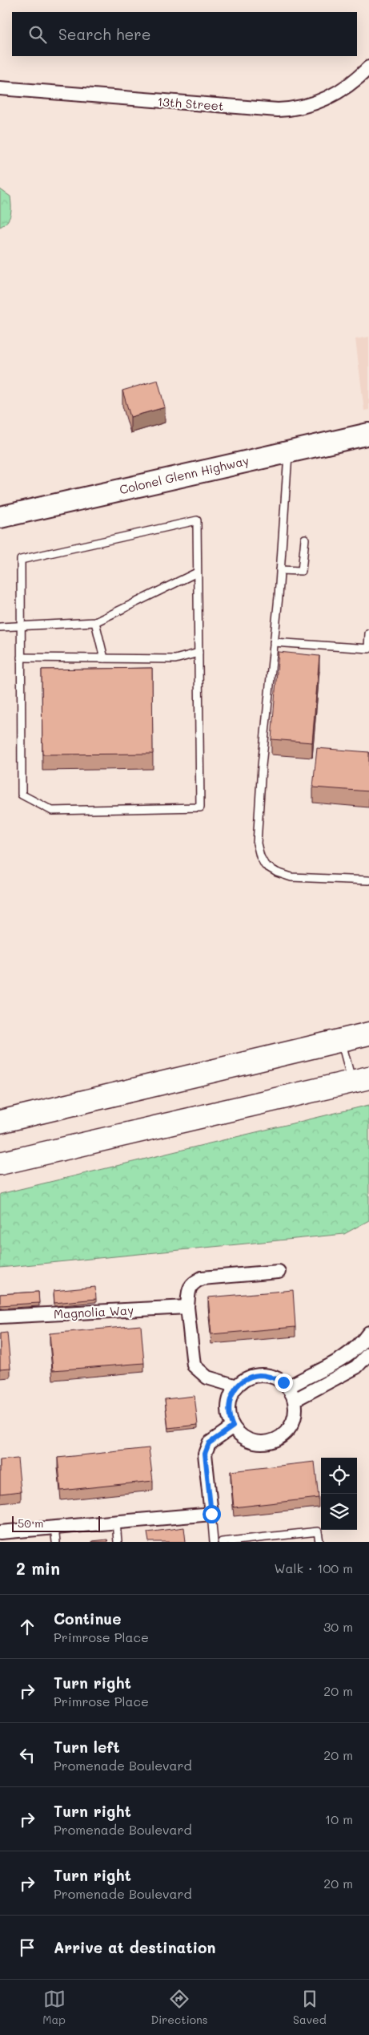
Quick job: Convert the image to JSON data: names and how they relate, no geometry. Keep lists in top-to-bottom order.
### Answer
{
  "streets": {
    "main road": ["Colonel Glenn Highway"],
    "street": ["13th Street", "Magnolia Way"]
  },
  "scale_bar": "50 m",
  "page": {
    "search": "Search here",
    "scale": "50 m",
    "heading": ["2 min", "Walk · 100 m"],
    "list": [
      ["Continue", "Primrose Place", "30 m"],
      ["Turn right", "Primrose Place", "20 m"],
      ["Turn left", "Promenade Boulevard", "20 m"],
      ["Turn right", "Promenade Boulevard", "10 m"],
      ["Turn right", "Promenade Boulevard", "20 m"],
      "Arrive at destination"
    ],
    "nav": ["Map", "Directions", "Saved"]
  }
}
